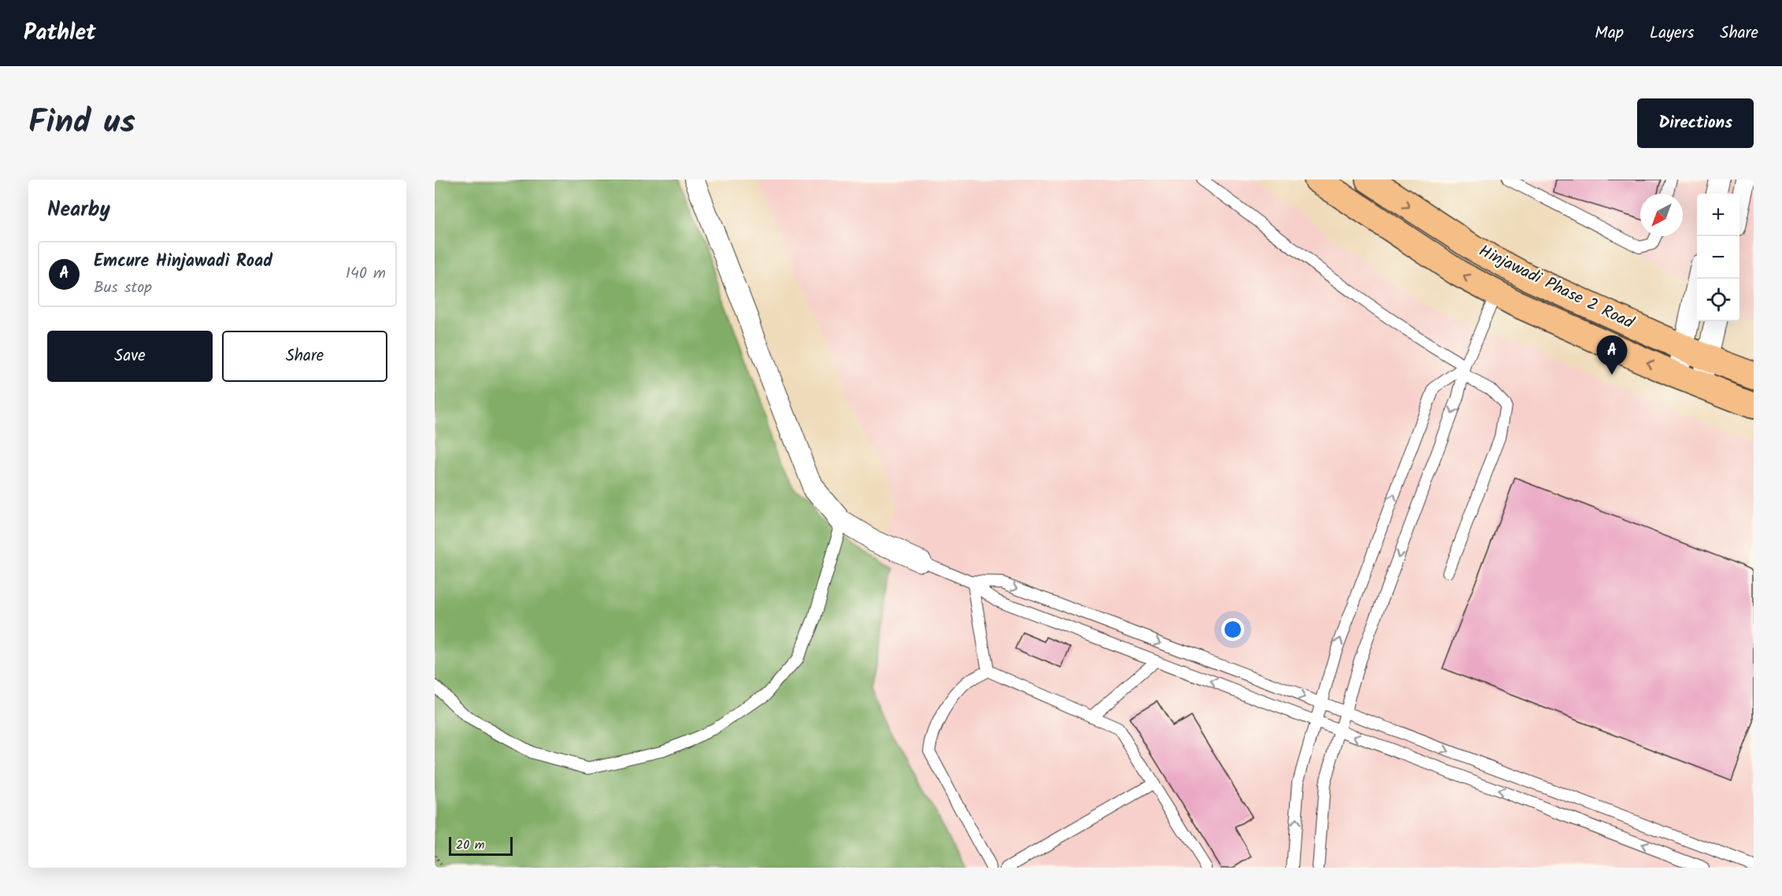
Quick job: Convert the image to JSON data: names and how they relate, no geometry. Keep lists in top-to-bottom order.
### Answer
{
  "streets": {
    "main road": ["Hinjawadi Phase 2 Road"]
  },
  "scale_bar": "20 m",
  "north": "bottom left",
  "page": {
    "header": "Pathlet",
    "nav": ["Map", "Layers", "Share"],
    "title": "Find us",
    "buttons": [
      "Directions",
      ["Save", "Share"]
    ],
    "heading": "Nearby",
    "map_buttons": ["+", "−"],
    "list": [
      {
        "mark": "A",
        "name": "Emcure Hinjawadi Road",
        "note": "Bus stop",
        "value": "140 m"
      }
    ],
    "pins": "A",
    "scale": "20 m"
  }
}
